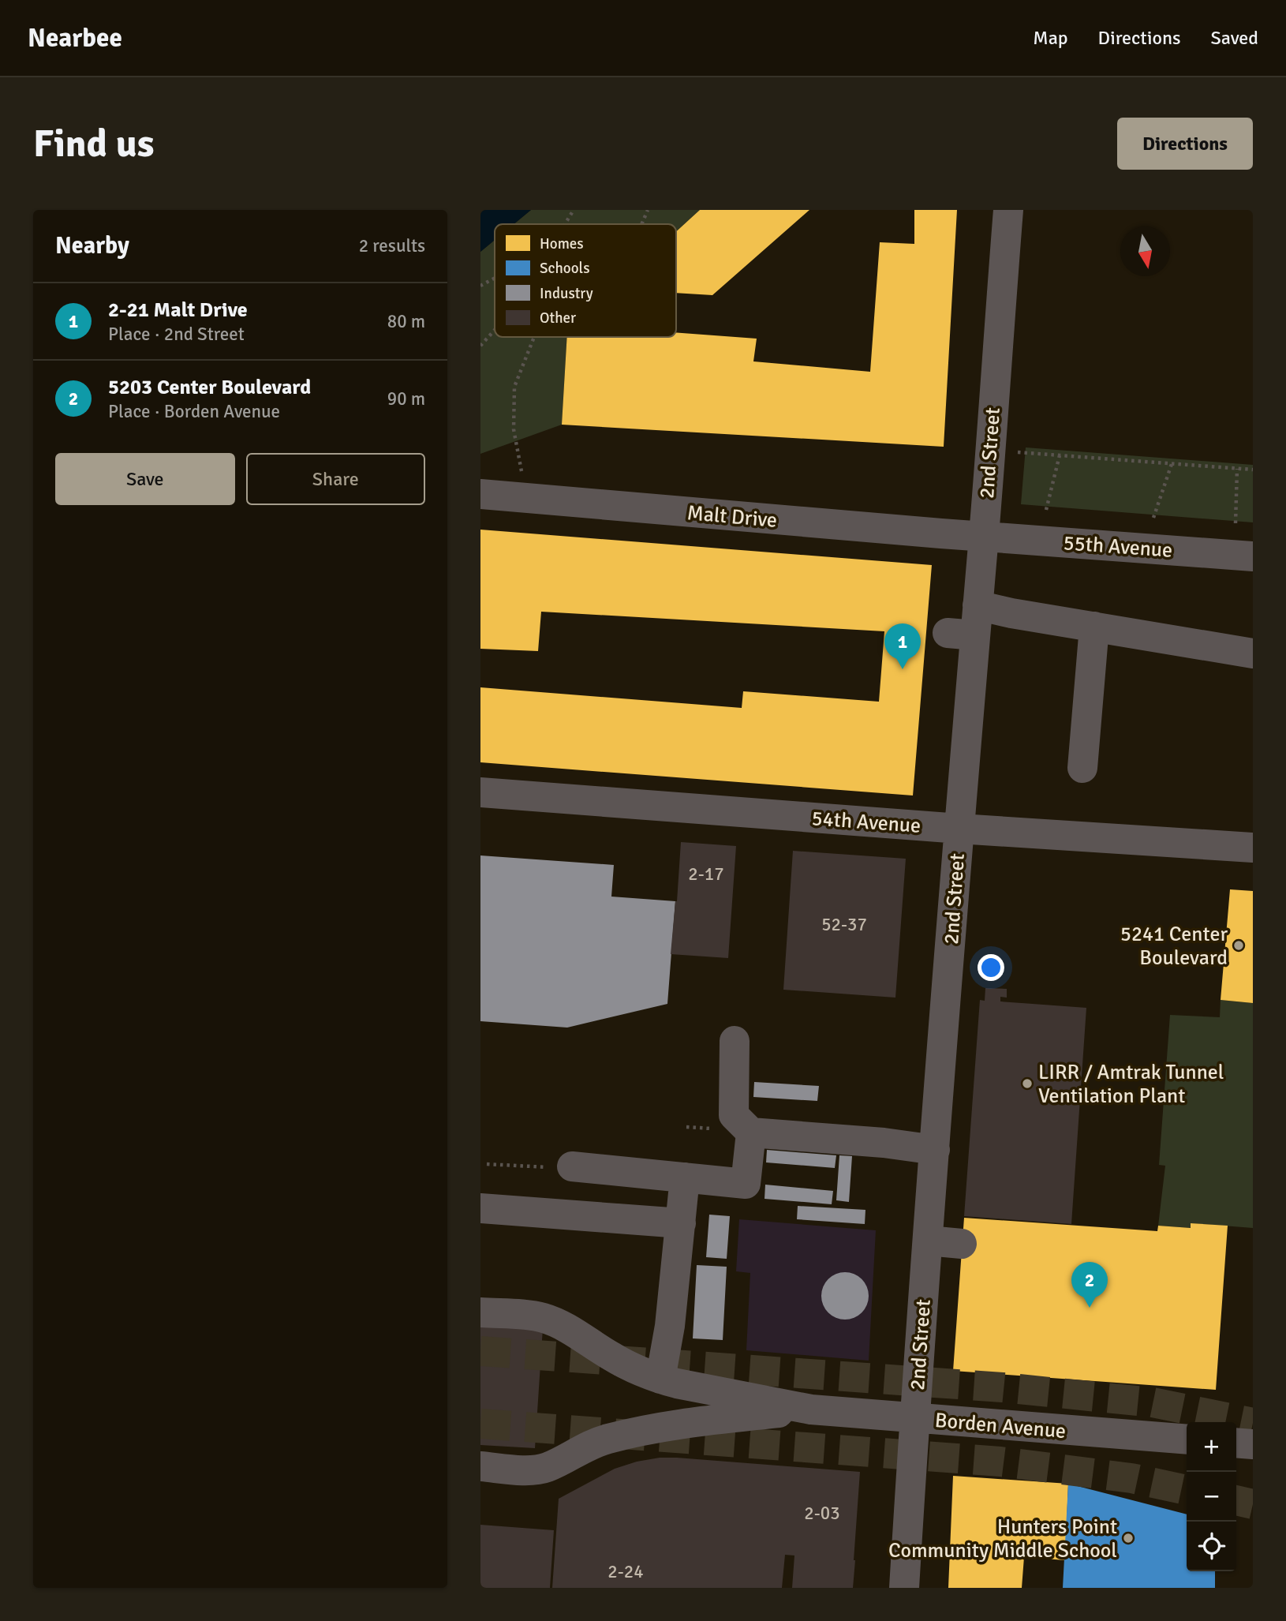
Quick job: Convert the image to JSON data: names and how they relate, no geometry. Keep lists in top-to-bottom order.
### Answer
{
  "streets": {
    "street": [
      "2nd Street",
      "Malt Drive",
      "55th Avenue",
      "54th Avenue",
      "Borden Avenue"
    ]
  },
  "crossings": [
    ["2nd Street", "Malt Drive"],
    ["2nd Street", "55th Avenue"],
    ["2nd Street", "54th Avenue"],
    ["2nd Street", "Borden Avenue"],
    ["Malt Drive", "55th Avenue"]
  ],
  "places": ["5241 Center Boulevard", "LIRR / Amtrak Tunnel Ventilation Plant", "Hunters Point Community Middle School"],
  "house_numbers": [
    "2-17",
    "52-37",
    "2-03",
    "2-24"
  ],
  "legend": [
    "Homes",
    "Schools",
    "Industry",
    "Other"
  ],
  "north": "bottom",
  "page": {
    "header": "Nearbee",
    "nav": ["Map", "Directions", "Saved"],
    "buttons": [
      "Directions",
      ["Save", "Share"]
    ],
    "title": "Find us",
    "heading": ["Nearby", "2 results"],
    "list": [
      {
        "mark": "1",
        "name": "2-21 Malt Drive",
        "note": "Place · 2nd Street",
        "value": "80 m"
      },
      {
        "mark": "2",
        "name": "5203 Center Boulevard",
        "note": "Place · Borden Avenue",
        "value": "90 m"
      }
    ],
    "pins": ["1", "2"],
    "map_buttons": ["+", "−"]
  }
}
